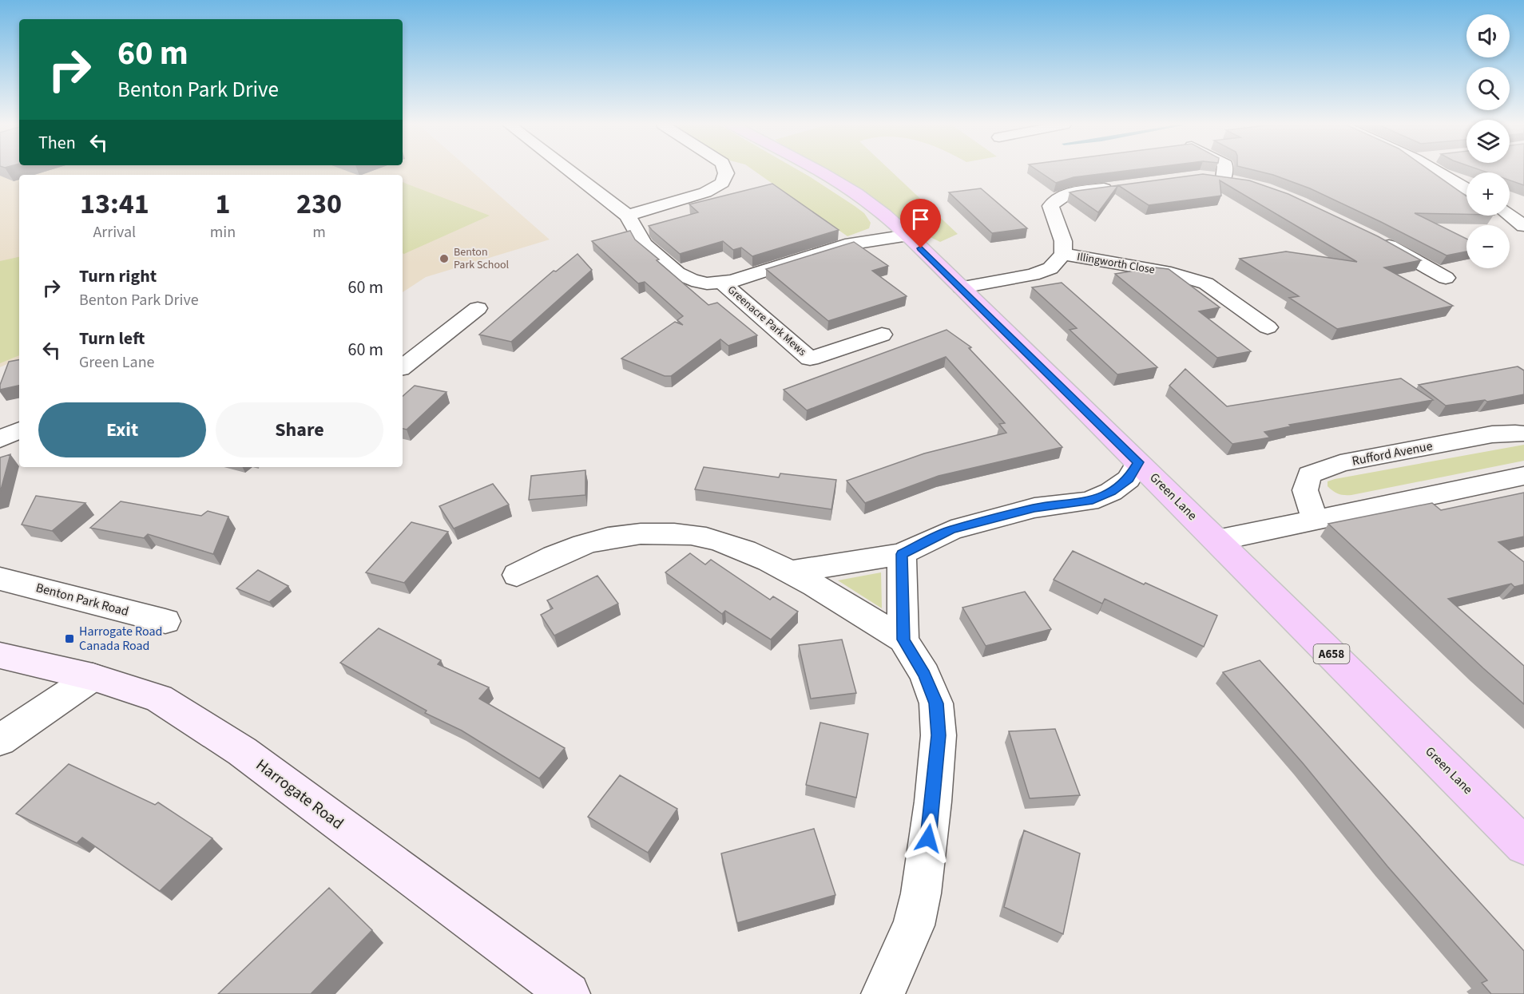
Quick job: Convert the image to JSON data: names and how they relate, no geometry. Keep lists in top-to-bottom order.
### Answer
{
  "streets": {
    "highway": ["Green Lane", "A658"],
    "main road": ["Harrogate Road"],
    "street": [
      "Illingworth Close",
      "Greenacre Park Mews",
      "Rufford Avenue",
      "Benton Park Road"
    ]
  },
  "places": {
    "other": ["Benton Park School"],
    "transit": ["Harrogate Road Canada Road"]
  },
  "page": {
    "map_buttons": ["+", "−"],
    "turn": ["60 m", "Benton Park Drive"],
    "then": "Then",
    "eta": [
      "13:41",
      "Arrival",
      "1",
      "min",
      "230",
      "m"
    ],
    "list": [
      {
        "name": "Turn right",
        "note": "Benton Park Drive",
        "value": "60 m"
      },
      {
        "name": "Turn left",
        "note": "Green Lane",
        "value": "60 m"
      }
    ],
    "buttons": ["Exit", "Share"]
  }
}
